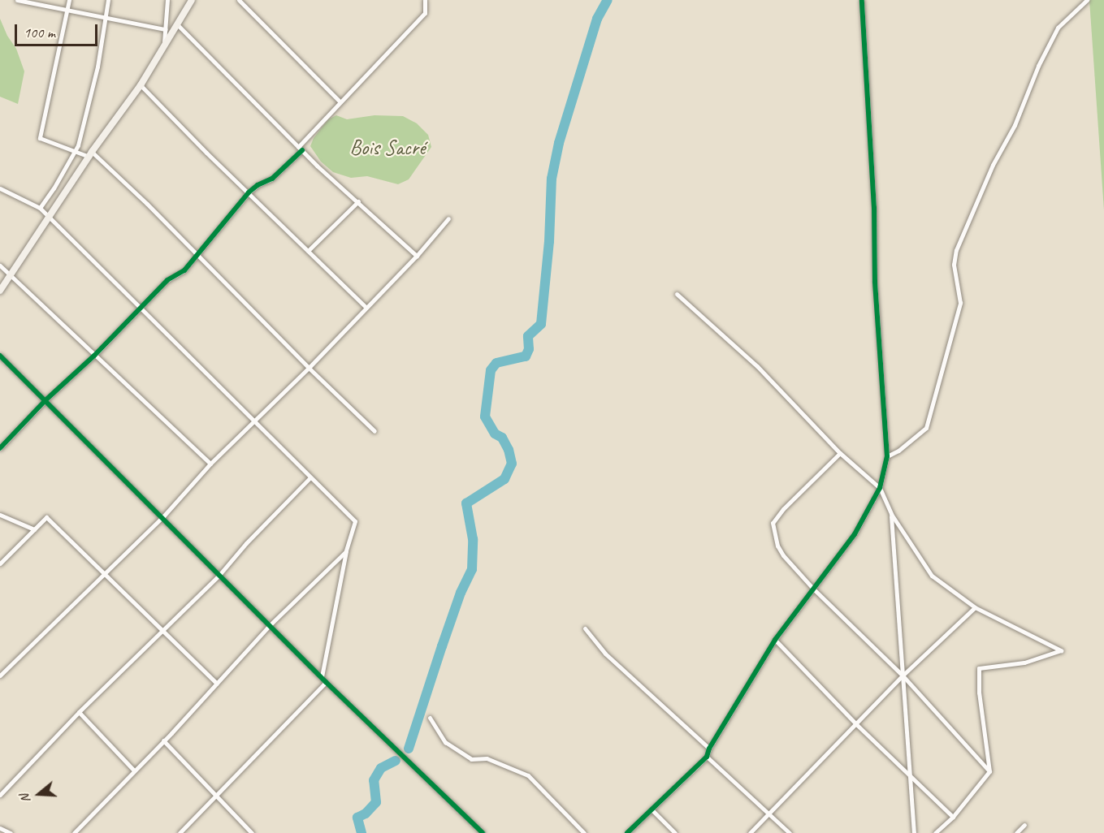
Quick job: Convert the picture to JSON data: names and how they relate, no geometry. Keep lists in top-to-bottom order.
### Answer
{
  "parks": ["Bois Sacré"],
  "scale_bar": "100 m",
  "north": "left"
}
